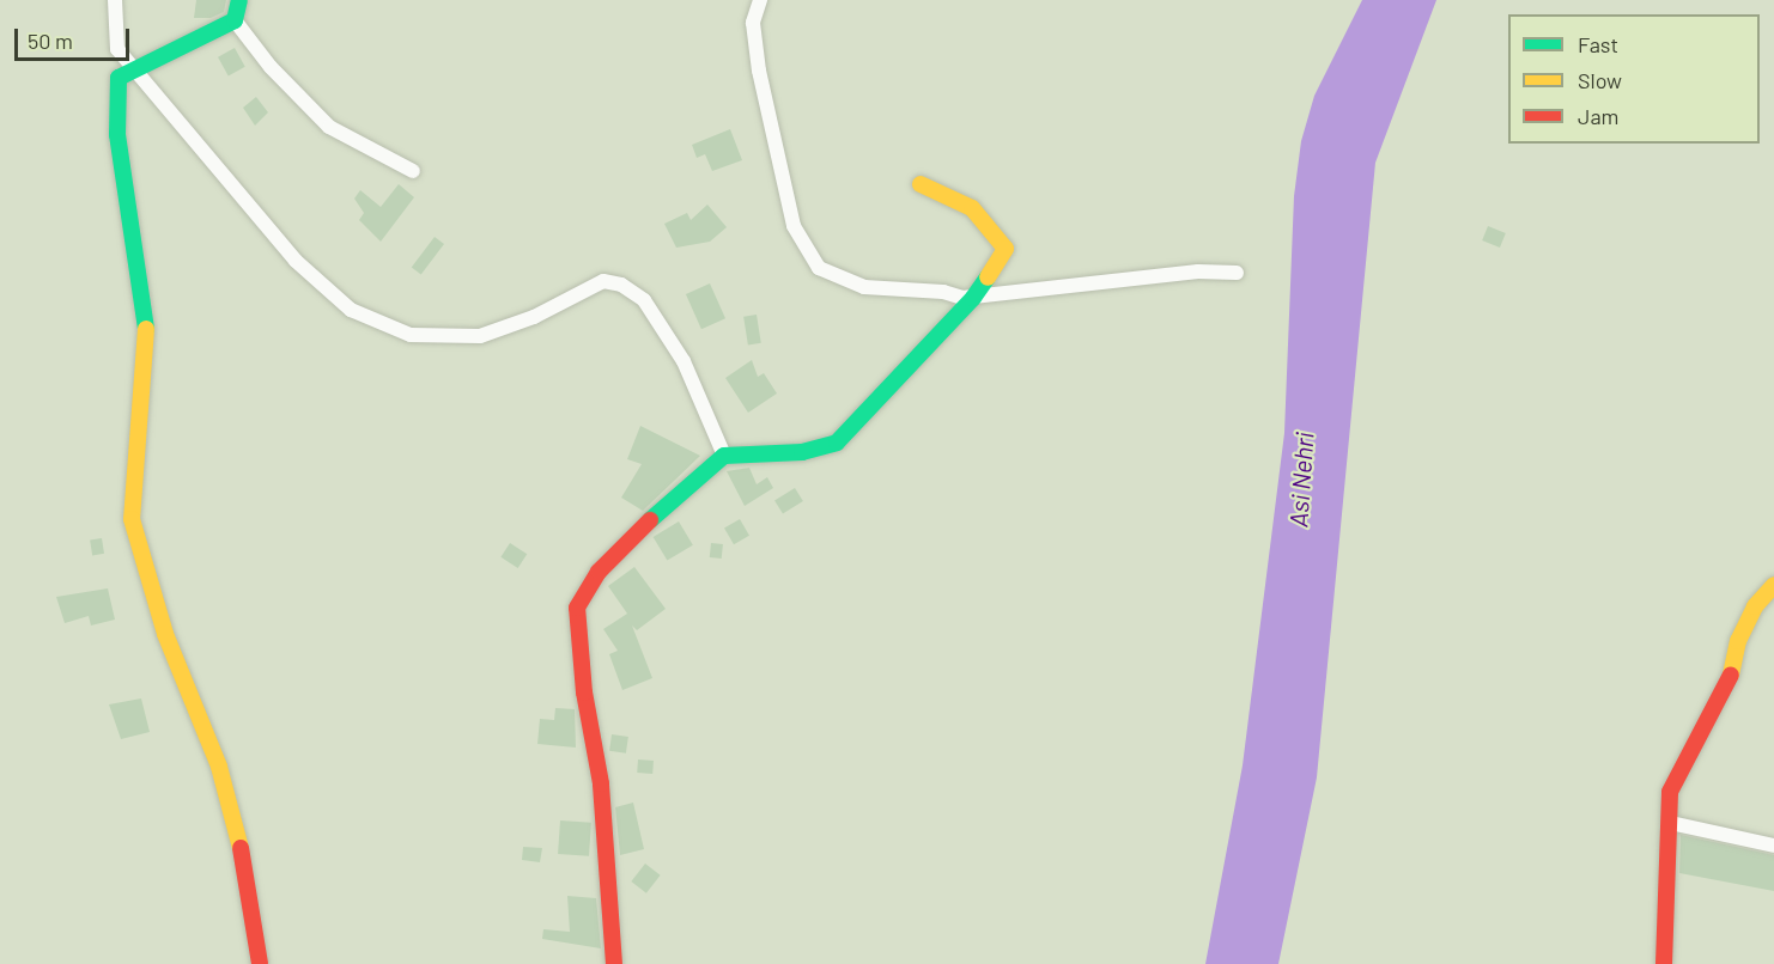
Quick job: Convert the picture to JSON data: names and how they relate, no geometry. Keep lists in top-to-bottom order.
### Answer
{
  "water": ["Asi Nehri"],
  "legend": ["Fast", "Slow", "Jam"],
  "scale_bar": "50 m"
}
